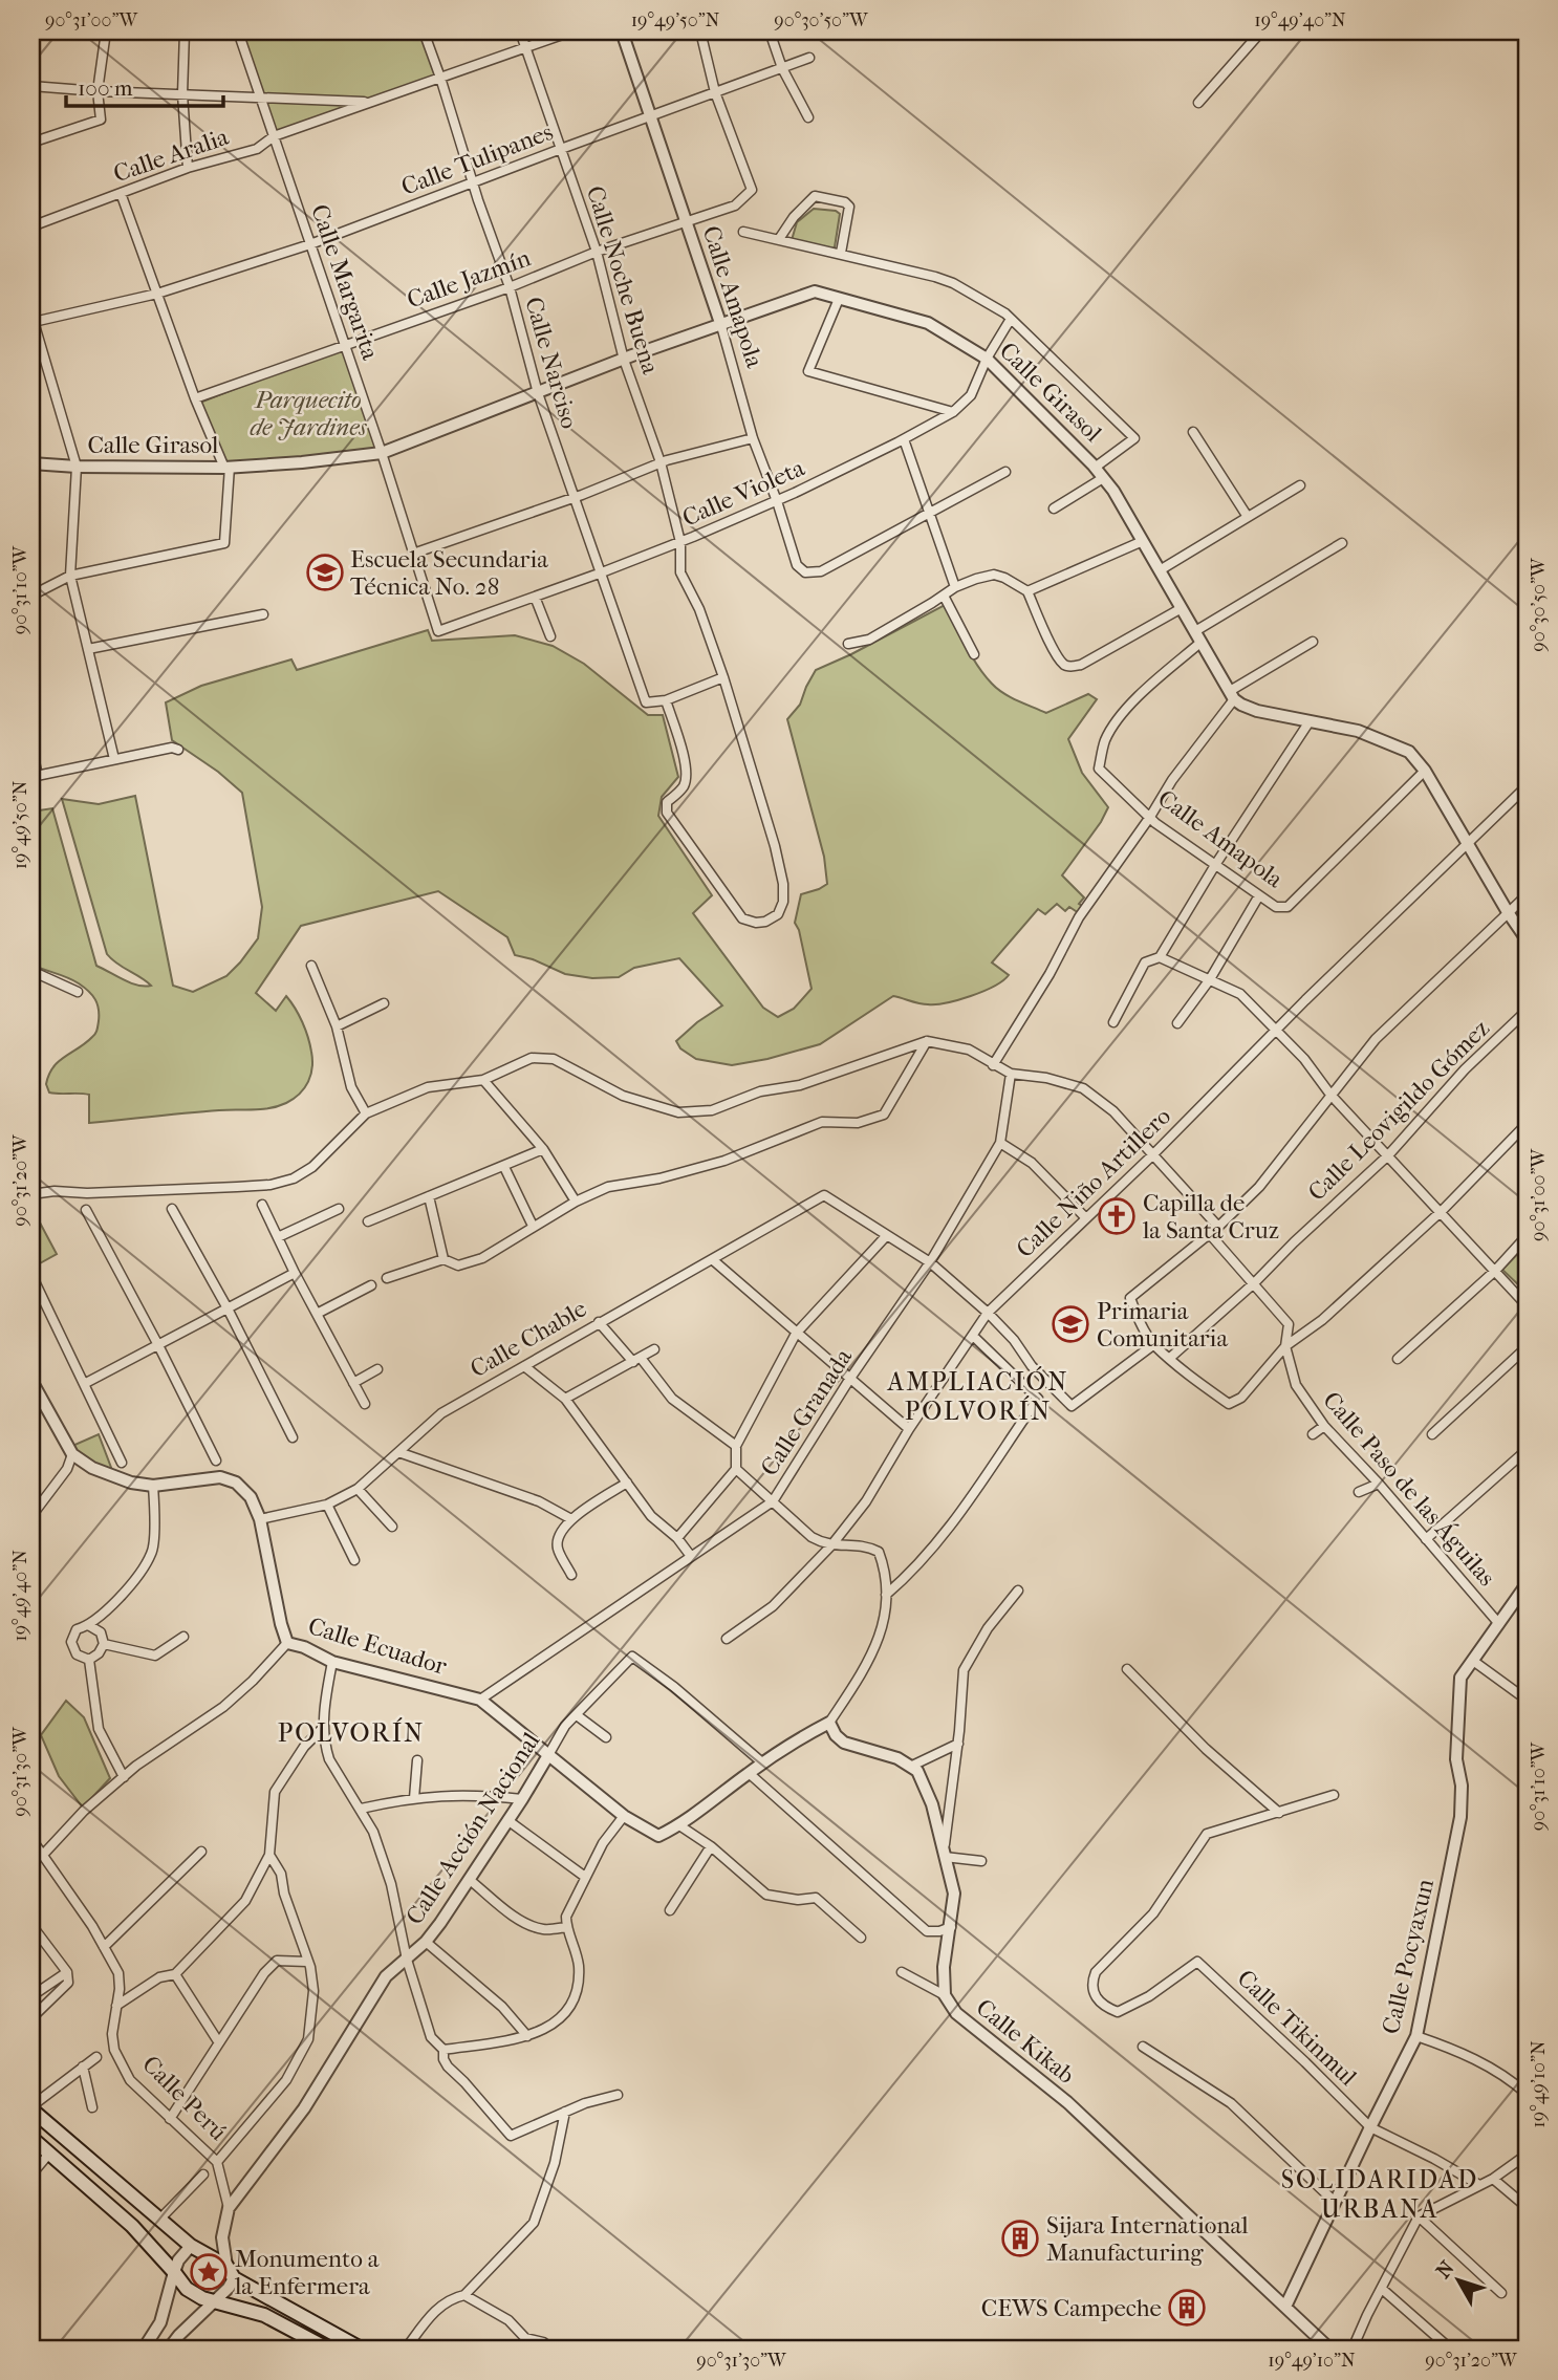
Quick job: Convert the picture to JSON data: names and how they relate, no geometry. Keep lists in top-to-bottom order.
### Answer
{
  "streets": {
    "street": [
      "Calle Aralia",
      "Calle Tulipanes",
      "Calle Jazmín",
      "Calle Noche Buena",
      "Calle Margarita",
      "Calle Amapola",
      "Calle Narciso",
      "Calle Girasol",
      "Calle Violeta",
      "Calle Leovigildo Gómez",
      "Calle Niño Artillero",
      "Calle Chable",
      "Calle Granada",
      "Calle Paso de las Águilas",
      "Calle Ecuador",
      "Calle Acción Nacional",
      "Calle Pocyaxun",
      "Calle Tikinmul",
      "Calle Kikab",
      "Calle Perú"
    ]
  },
  "crossings": [
    ["Calle Aralia", "Calle Noche Buena"],
    ["Calle Aralia", "Calle Margarita"],
    ["Calle Aralia", "Calle Narciso"],
    ["Calle Tulipanes", "Calle Jazmín"],
    ["Calle Tulipanes", "Calle Noche Buena"],
    ["Calle Tulipanes", "Calle Margarita"],
    ["Calle Tulipanes", "Calle Amapola"],
    ["Calle Tulipanes", "Calle Narciso"],
    ["Calle Jazmín", "Calle Noche Buena"],
    ["Calle Jazmín", "Calle Margarita"],
    ["Calle Jazmín", "Calle Amapola"],
    ["Calle Jazmín", "Calle Narciso"],
    ["Calle Noche Buena", "Calle Narciso"],
    ["Calle Noche Buena", "Calle Girasol"],
    ["Calle Noche Buena", "Calle Violeta"],
    ["Calle Margarita", "Calle Girasol"],
    ["Calle Margarita", "Calle Violeta"],
    ["Calle Amapola", "Calle Girasol"],
    ["Calle Amapola", "Calle Violeta"],
    ["Calle Narciso", "Calle Girasol"],
    ["Calle Narciso", "Calle Violeta"],
    ["Calle Girasol", "Calle Violeta"],
    ["Calle Leovigildo Gómez", "Calle Paso de las Águilas"],
    ["Calle Chable", "Calle Ecuador"],
    ["Calle Granada", "Calle Ecuador"],
    ["Calle Ecuador", "Calle Acción Nacional"],
    ["Calle Acción Nacional", "Calle Perú"],
    ["Calle Pocyaxun", "Calle Tikinmul"],
    ["Calle Pocyaxun", "Calle Kikab"]
  ],
  "districts": ["AMPLIACIÓN POLVORÍN", "POLVORÍN", "SOLIDARIDAD URBANA"],
  "parks": ["Parquecito de Jardines"],
  "places": {
    "school or university": ["Escuela Secundaria Técnica No. 28", "Primaria Comunitaria"],
    "church": ["Capilla de la Santa Cruz"],
    "building": ["Sijara International Manufacturing", "CEWS Campeche"],
    "place": ["Monumento a la Enfermera"]
  },
  "scale_bar": "100 m",
  "north": "top left",
  "coordinates": [
    "90°31'00\"W",
    "19°49'50\"N",
    "90°30'50\"W",
    "19°49'40\"N",
    "90°31'10\"W",
    "90°31'20\"W",
    "90°31'30\"W",
    "19°49'10\"N"
  ]
}
